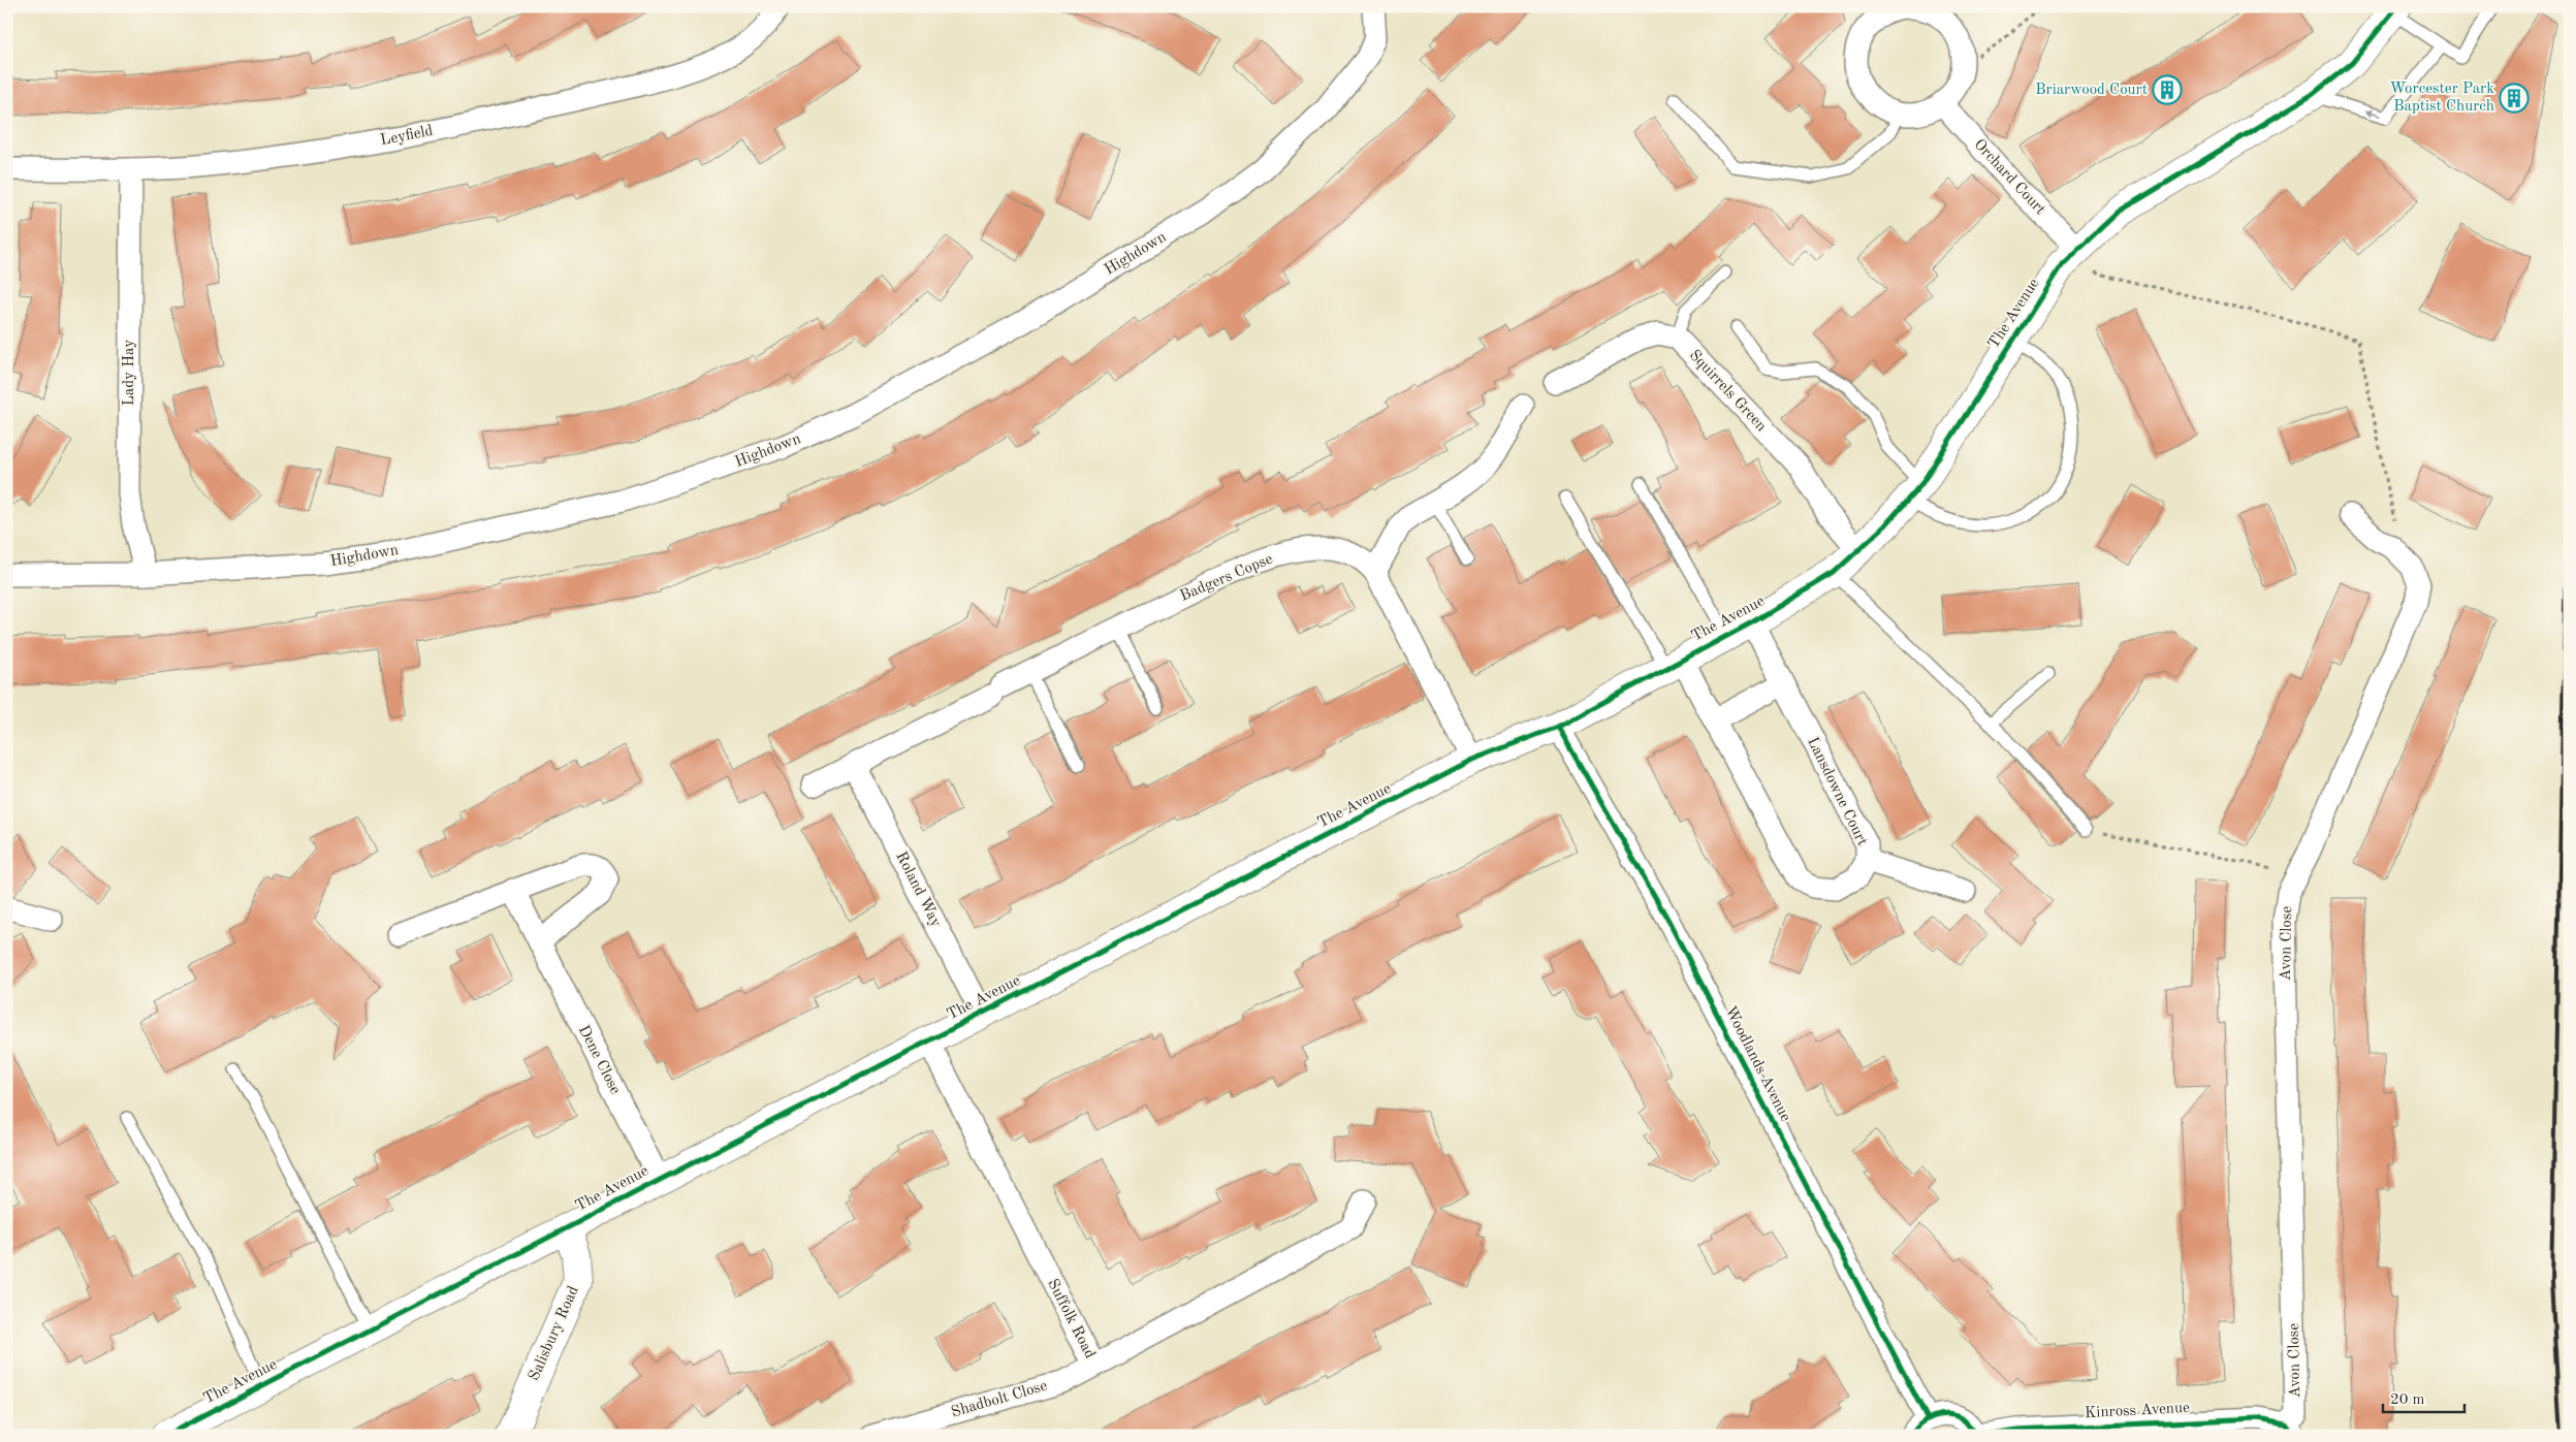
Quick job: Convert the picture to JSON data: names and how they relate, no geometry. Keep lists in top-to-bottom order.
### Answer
{
  "streets": {
    "street": [
      "Leyfield",
      "Orchard Court",
      "Highdown",
      "The Avenue",
      "Lady Hay",
      "Squirrels Green",
      "Badgers Copse",
      "Lansdowne Court",
      "Roland Way",
      "Avon Close",
      "Dene Close",
      "Woodlands Avenue",
      "Suffolk Road",
      "Salisbury Road",
      "Shadbolt Close",
      "Kinross Avenue"
    ]
  },
  "crossings": [
    ["Leyfield", "Lady Hay"],
    ["Orchard Court", "The Avenue"],
    ["Highdown", "Lady Hay"],
    ["The Avenue", "Squirrels Green"],
    ["The Avenue", "Badgers Copse"],
    ["The Avenue", "Lansdowne Court"],
    ["The Avenue", "Roland Way"],
    ["The Avenue", "Dene Close"],
    ["The Avenue", "Woodlands Avenue"],
    ["The Avenue", "Suffolk Road"],
    ["The Avenue", "Salisbury Road"],
    ["Badgers Copse", "Roland Way"],
    ["Avon Close", "Kinross Avenue"],
    ["Suffolk Road", "Shadbolt Close"]
  ],
  "places": {
    "building": ["Briarwood Court", "Worcester Park Baptist Church"]
  },
  "scale_bar": "20 m"
}
